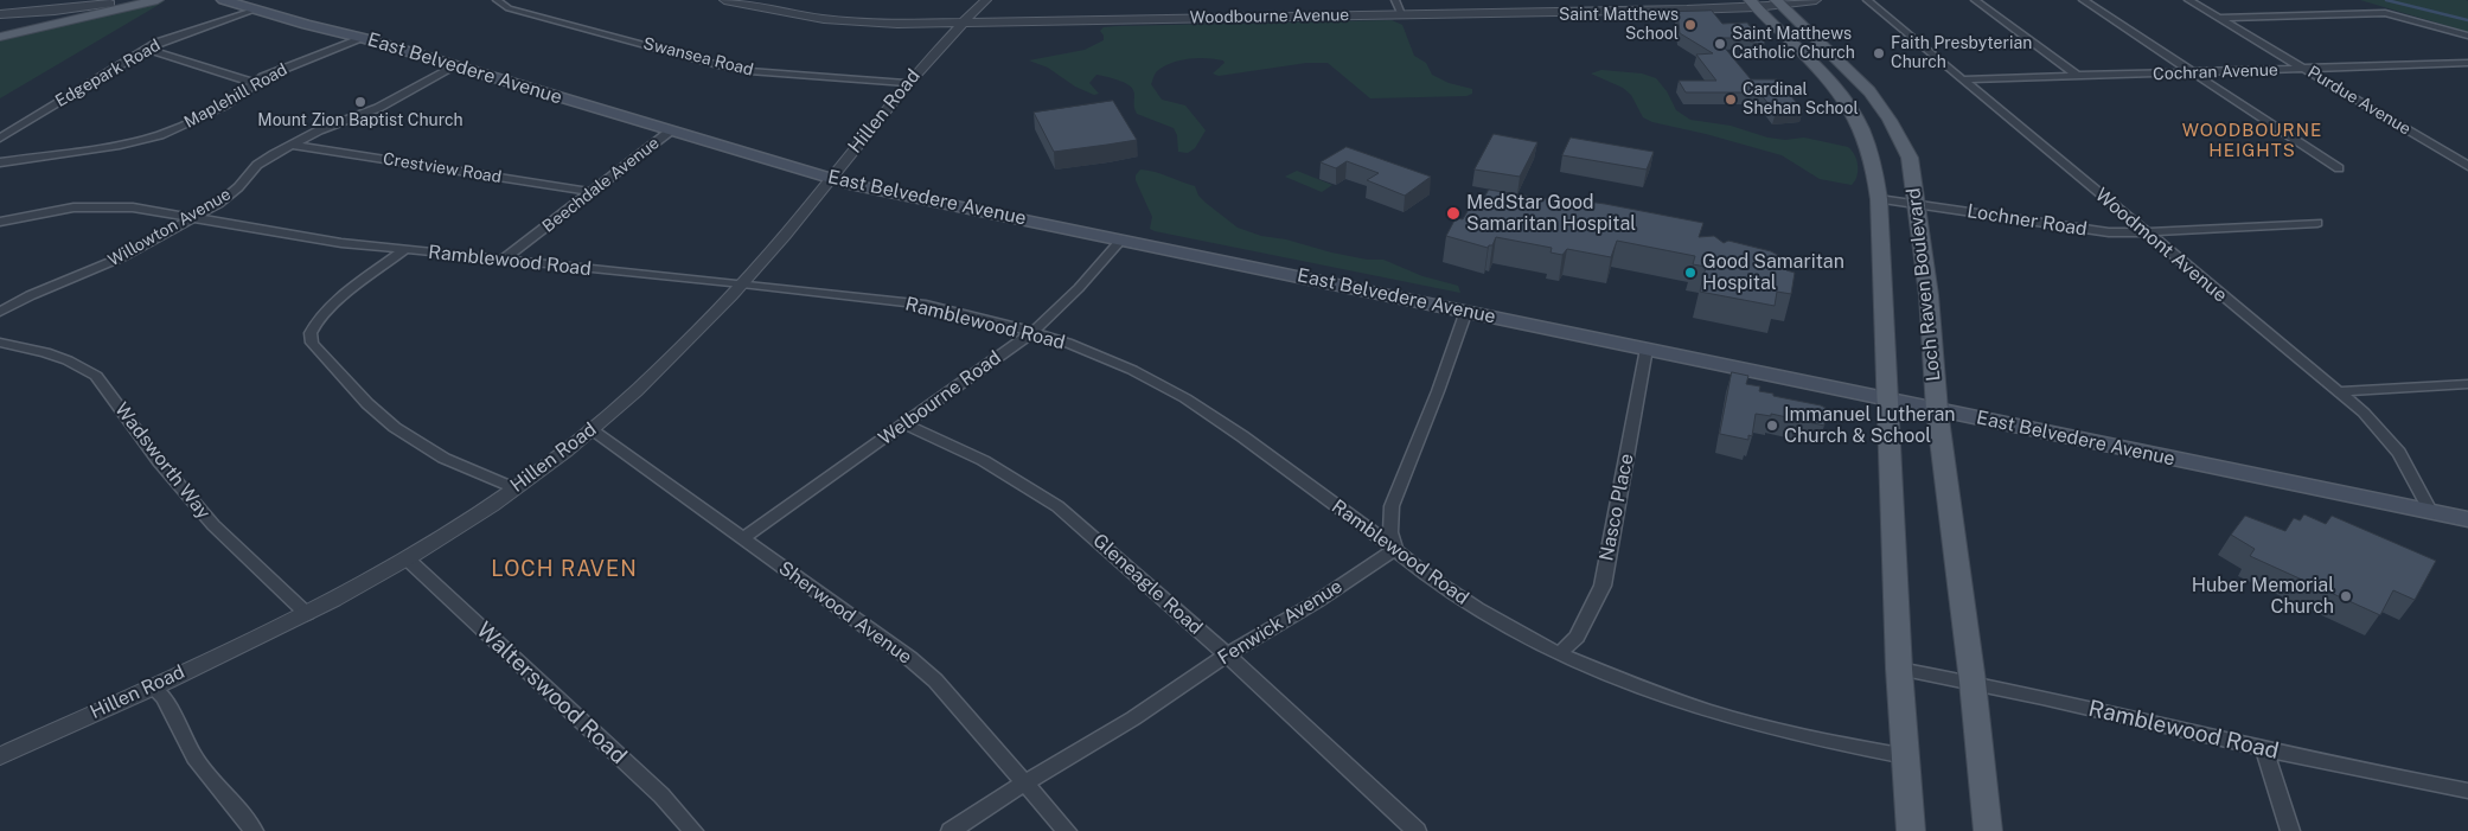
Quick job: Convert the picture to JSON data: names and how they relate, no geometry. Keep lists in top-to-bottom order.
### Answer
{
  "streets": {
    "main road": ["East Belvedere Avenue", "Loch Raven Boulevard"],
    "street": [
      "Woodbourne Avenue",
      "Swansea Road",
      "Cochran Avenue",
      "Edgepark Road",
      "Maplehill Road",
      "Purdue Avenue",
      "Hillen Road",
      "Crestview Road",
      "Beechdale Avenue",
      "Lochner Road",
      "Willowton Avenue",
      "Woodmont Avenue",
      "Ramblewood Road",
      "Welbourne Road",
      "Wadsworth Way",
      "Nasco Place",
      "Gleneagle Road",
      "Sherwood Avenue",
      "Fenwick Avenue",
      "Walterswood Road"
    ]
  },
  "crossings": [
    ["Woodbourne Avenue", "Hillen Road"],
    ["Woodbourne Avenue", "Loch Raven Boulevard"],
    ["Swansea Road", "Hillen Road"],
    ["East Belvedere Avenue", "Edgepark Road"],
    ["East Belvedere Avenue", "Maplehill Road"],
    ["East Belvedere Avenue", "Hillen Road"],
    ["East Belvedere Avenue", "Beechdale Avenue"],
    ["East Belvedere Avenue", "Willowton Avenue"],
    ["East Belvedere Avenue", "Woodmont Avenue"],
    ["East Belvedere Avenue", "Loch Raven Boulevard"],
    ["East Belvedere Avenue", "Welbourne Road"],
    ["East Belvedere Avenue", "Nasco Place"],
    ["Cochran Avenue", "Purdue Avenue"],
    ["Cochran Avenue", "Woodmont Avenue"],
    ["Hillen Road", "Ramblewood Road"],
    ["Hillen Road", "Wadsworth Way"],
    ["Hillen Road", "Sherwood Avenue"],
    ["Hillen Road", "Walterswood Road"],
    ["Crestview Road", "Beechdale Avenue"],
    ["Crestview Road", "Willowton Avenue"],
    ["Beechdale Avenue", "Ramblewood Road"],
    ["Lochner Road", "Woodmont Avenue"],
    ["Lochner Road", "Loch Raven Boulevard"],
    ["Willowton Avenue", "Ramblewood Road"],
    ["Ramblewood Road", "Loch Raven Boulevard"],
    ["Ramblewood Road", "Welbourne Road"],
    ["Ramblewood Road", "Nasco Place"],
    ["Ramblewood Road", "Fenwick Avenue"],
    ["Welbourne Road", "Gleneagle Road"],
    ["Welbourne Road", "Sherwood Avenue"],
    ["Gleneagle Road", "Fenwick Avenue"],
    ["Sherwood Avenue", "Fenwick Avenue"]
  ],
  "districts": ["WOODBOURNE HEIGHTS", "LOCH RAVEN"],
  "places": [
    "Saint Matthews School",
    "Saint Matthews Catholic Church",
    "Faith Presbyterian Church",
    "Cardinal Shehan School",
    "Mount Zion Baptist Church",
    "MedStar Good Samaritan Hospital",
    "Good Samaritan Hospital",
    "Immanuel Lutheran Church & School",
    "Huber Memorial Church"
  ]
}
